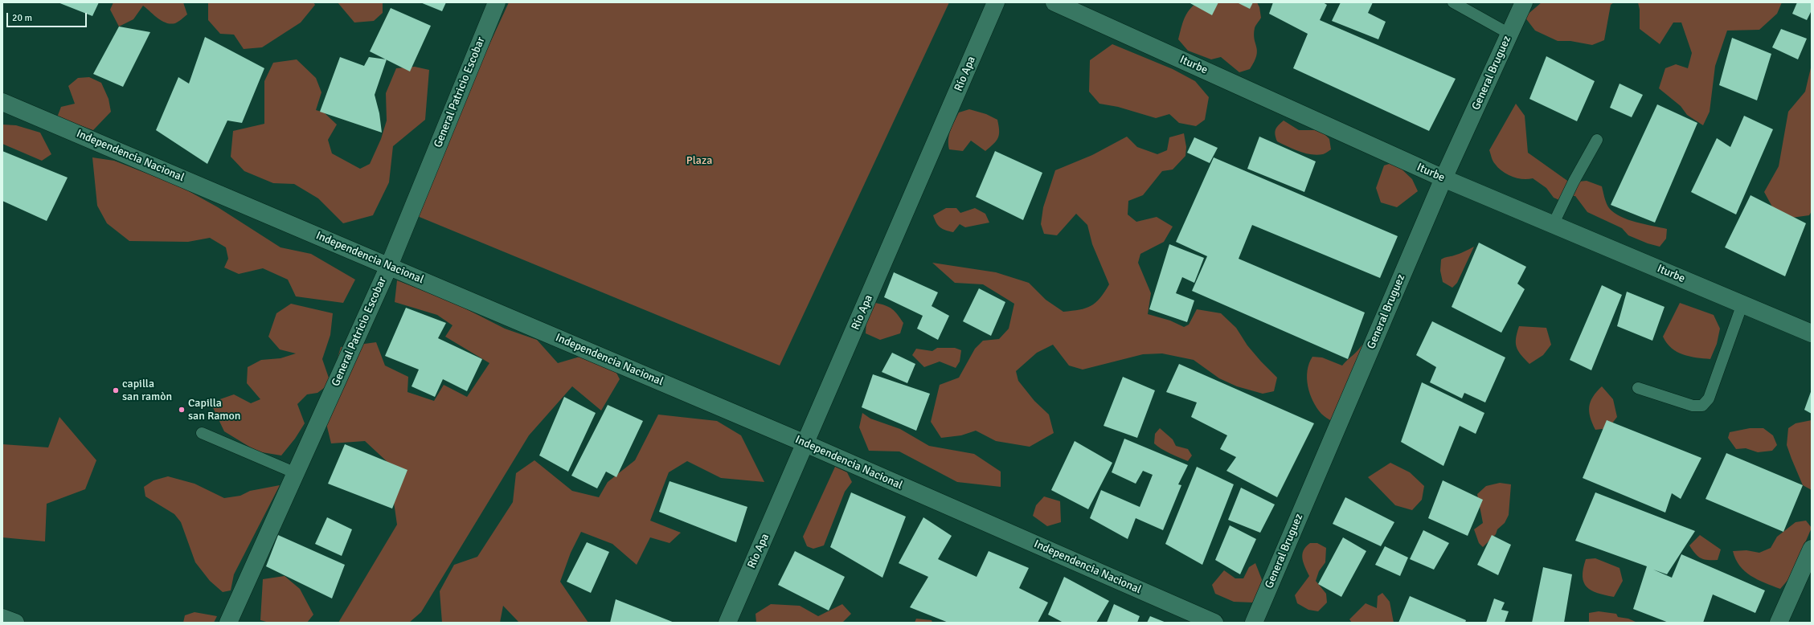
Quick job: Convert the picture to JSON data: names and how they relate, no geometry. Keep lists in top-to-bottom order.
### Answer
{
  "streets": {
    "street": [
      "Iturbe",
      "General Bruguez",
      "Río Apa",
      "General Patricio Escobar",
      "Independencia Nacional"
    ]
  },
  "crossings": [
    ["Iturbe", "General Bruguez"],
    ["Río Apa", "Independencia Nacional"],
    ["General Patricio Escobar", "Independencia Nacional"]
  ],
  "parks": ["Plaza"],
  "places": ["capilla san ramòn", "Capilla san Ramon"],
  "scale_bar": "20 m"
}
